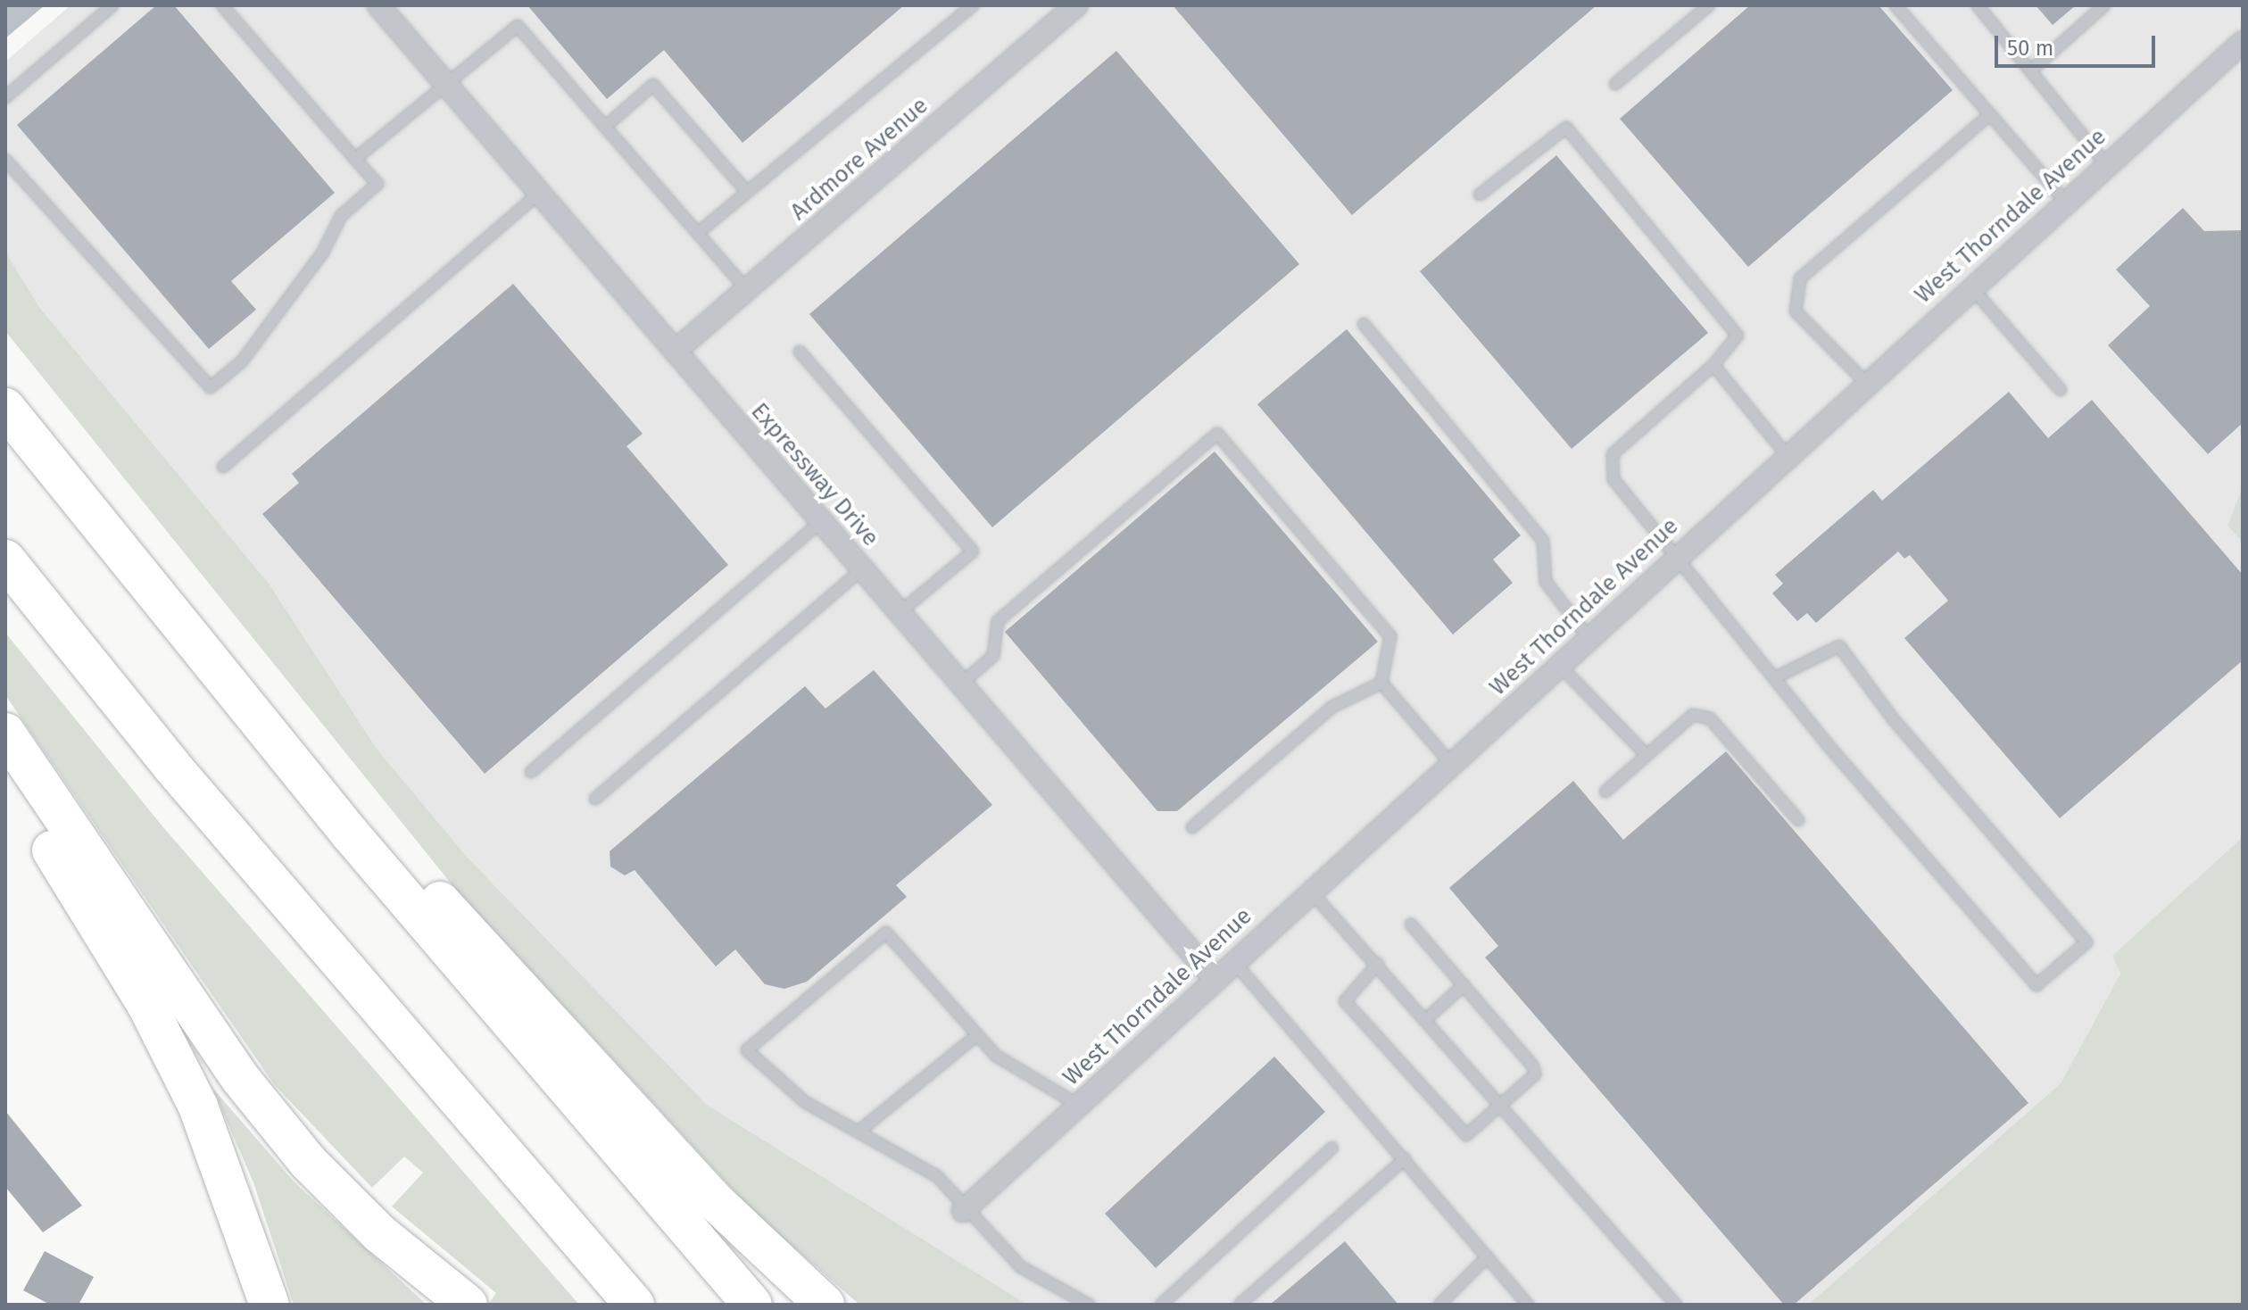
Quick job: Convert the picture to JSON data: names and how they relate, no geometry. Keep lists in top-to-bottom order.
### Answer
{
  "streets": {
    "street": ["Ardmore Avenue", "West Thorndale Avenue", "Expressway Drive"]
  },
  "crossings": [
    ["Ardmore Avenue", "Expressway Drive"],
    ["West Thorndale Avenue", "Expressway Drive"]
  ],
  "scale_bar": "50 m"
}
